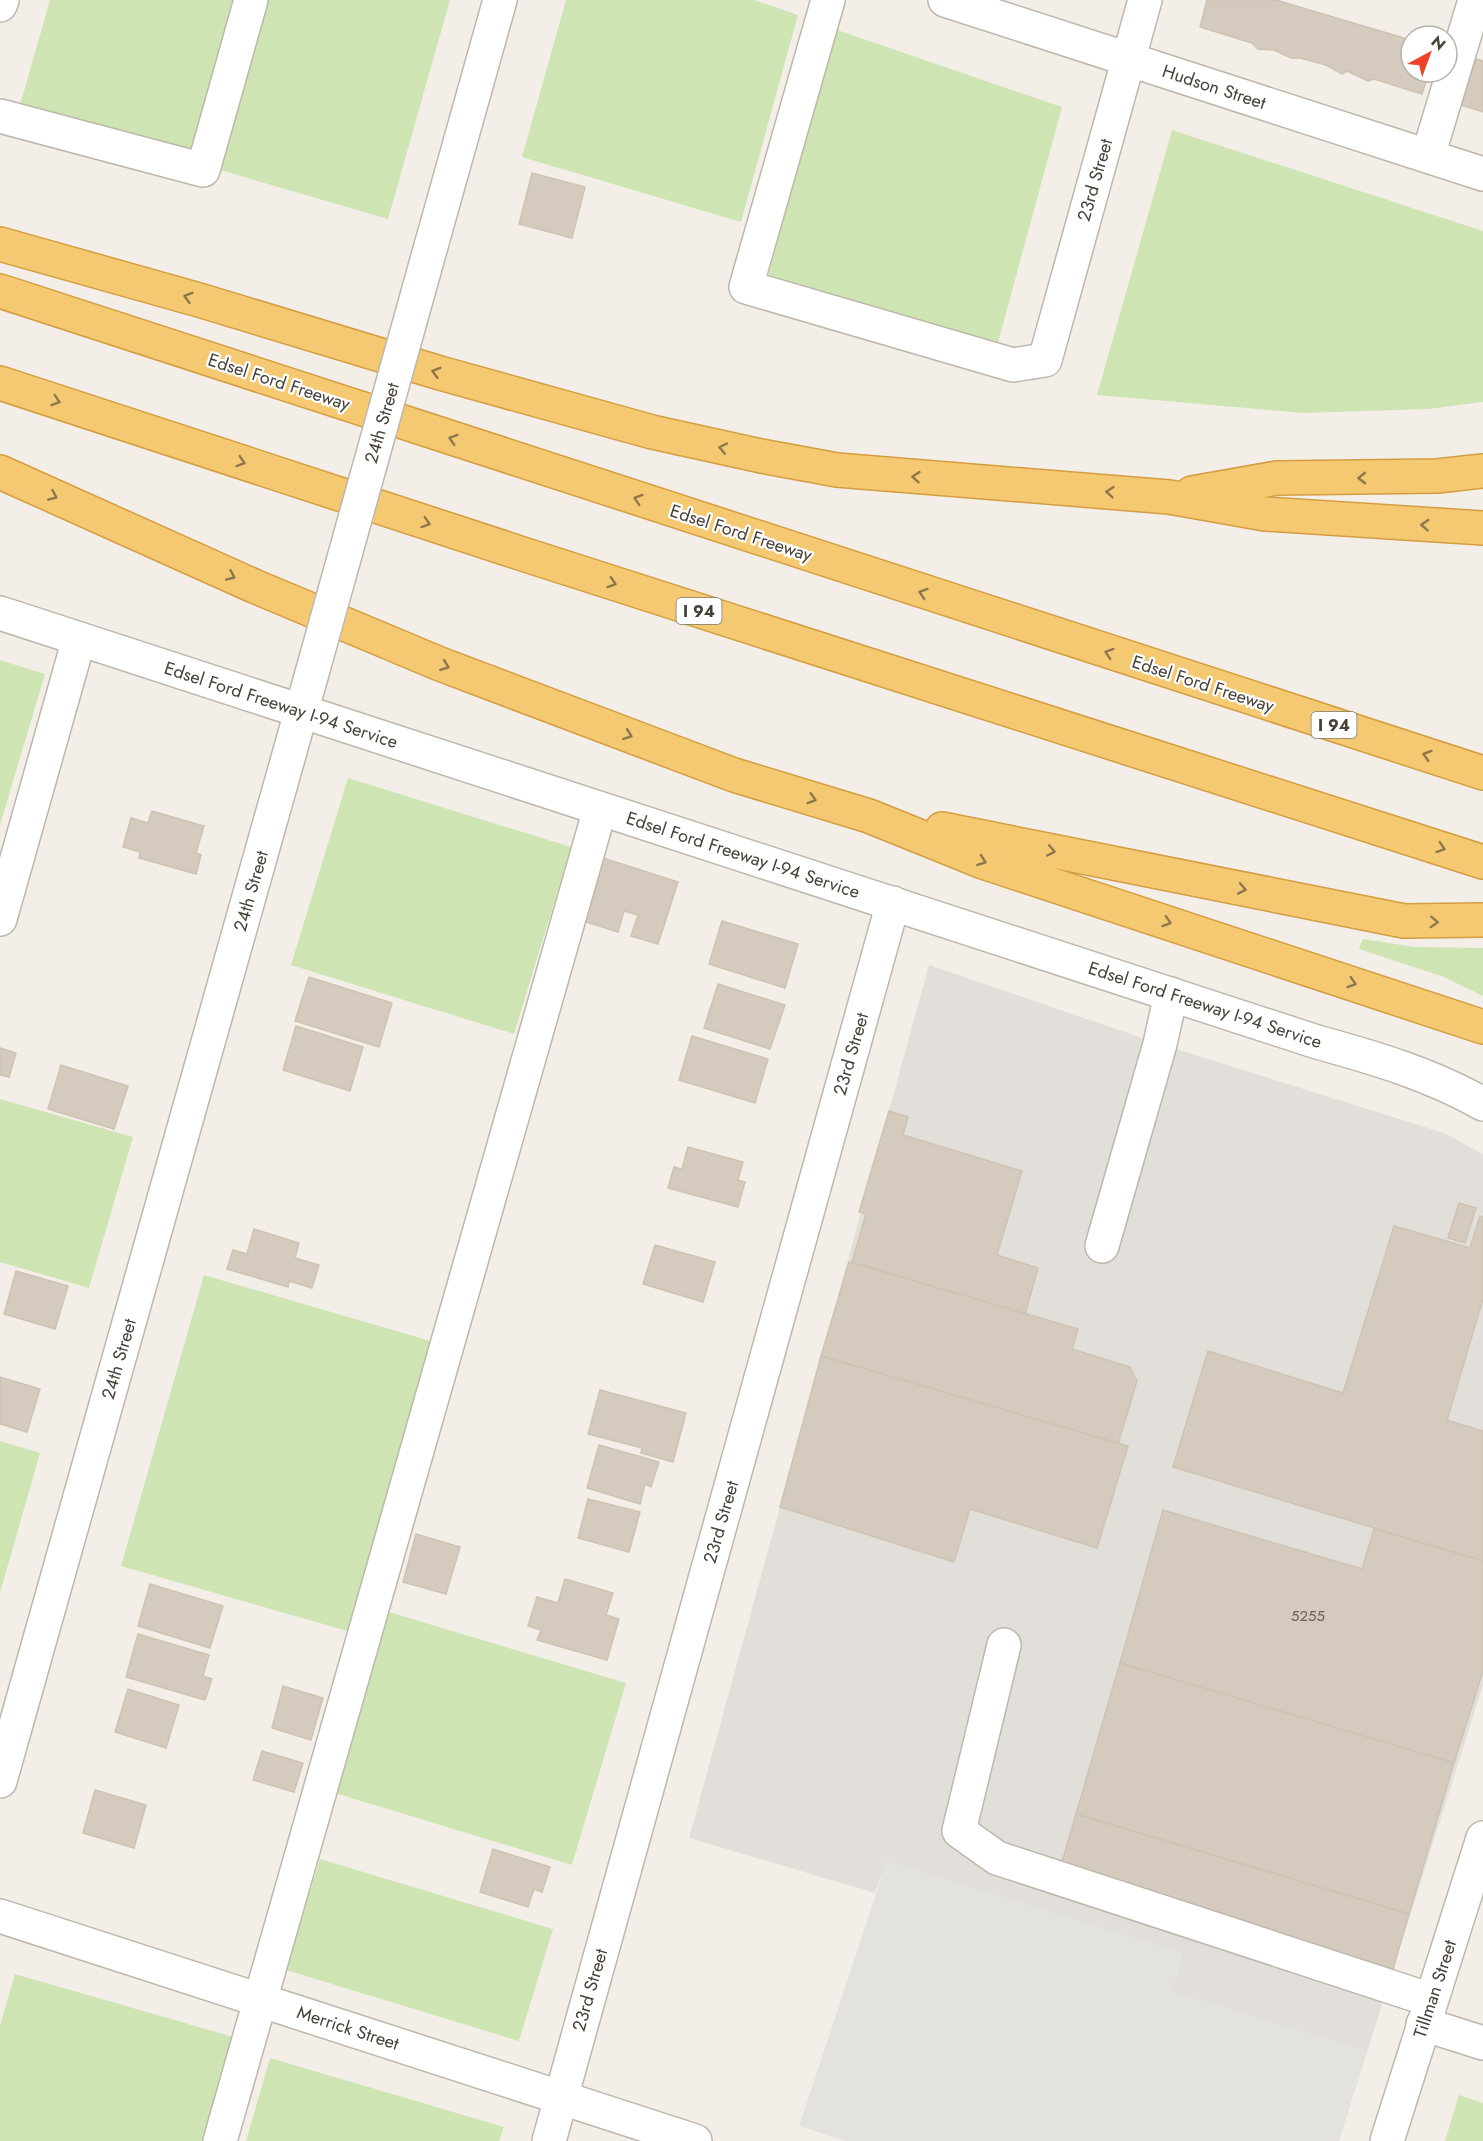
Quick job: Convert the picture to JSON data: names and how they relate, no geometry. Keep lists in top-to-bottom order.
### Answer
{
  "streets": {
    "highway": ["Edsel Ford Freeway", "I 94"],
    "street": [
      "Hudson Street",
      "23rd Street",
      "24th Street",
      "Edsel Ford Freeway I-94 Service",
      "Tillman Street",
      "Merrick Street"
    ]
  },
  "crossings": [
    ["Hudson Street", "23rd Street"],
    ["23rd Street", "Edsel Ford Freeway I-94 Service"],
    ["23rd Street", "Merrick Street"],
    ["24th Street", "Edsel Ford Freeway I-94 Service"]
  ],
  "house_numbers": ["5255"],
  "north": "top right"
}
